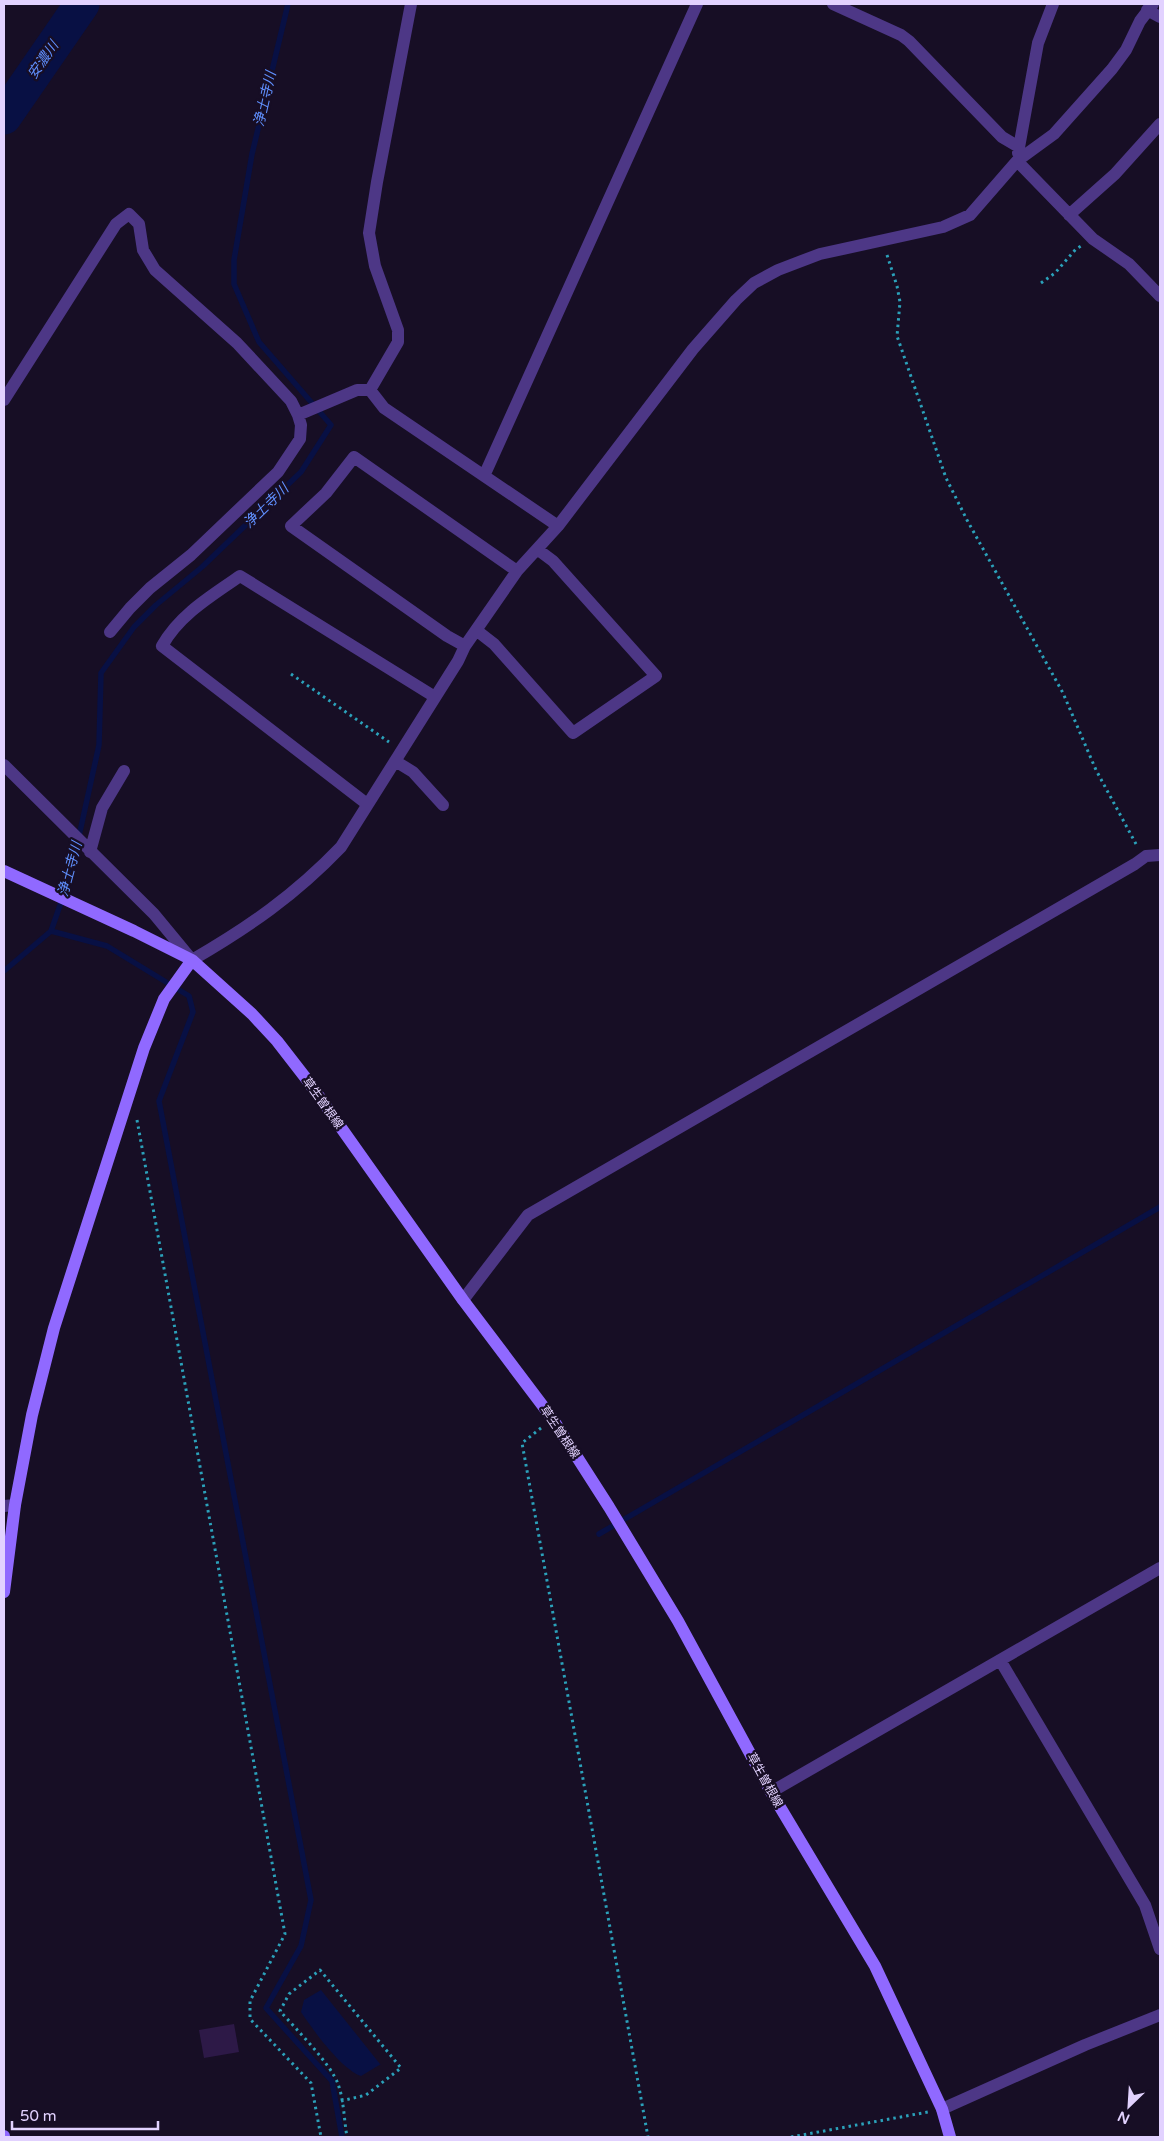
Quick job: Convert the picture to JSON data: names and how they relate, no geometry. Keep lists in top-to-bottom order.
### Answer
{
  "streets": {
    "main road": ["草生曽根線"]
  },
  "water": ["安濃川", "浄土寺川"],
  "scale_bar": "50 m",
  "north": "bottom left"
}
